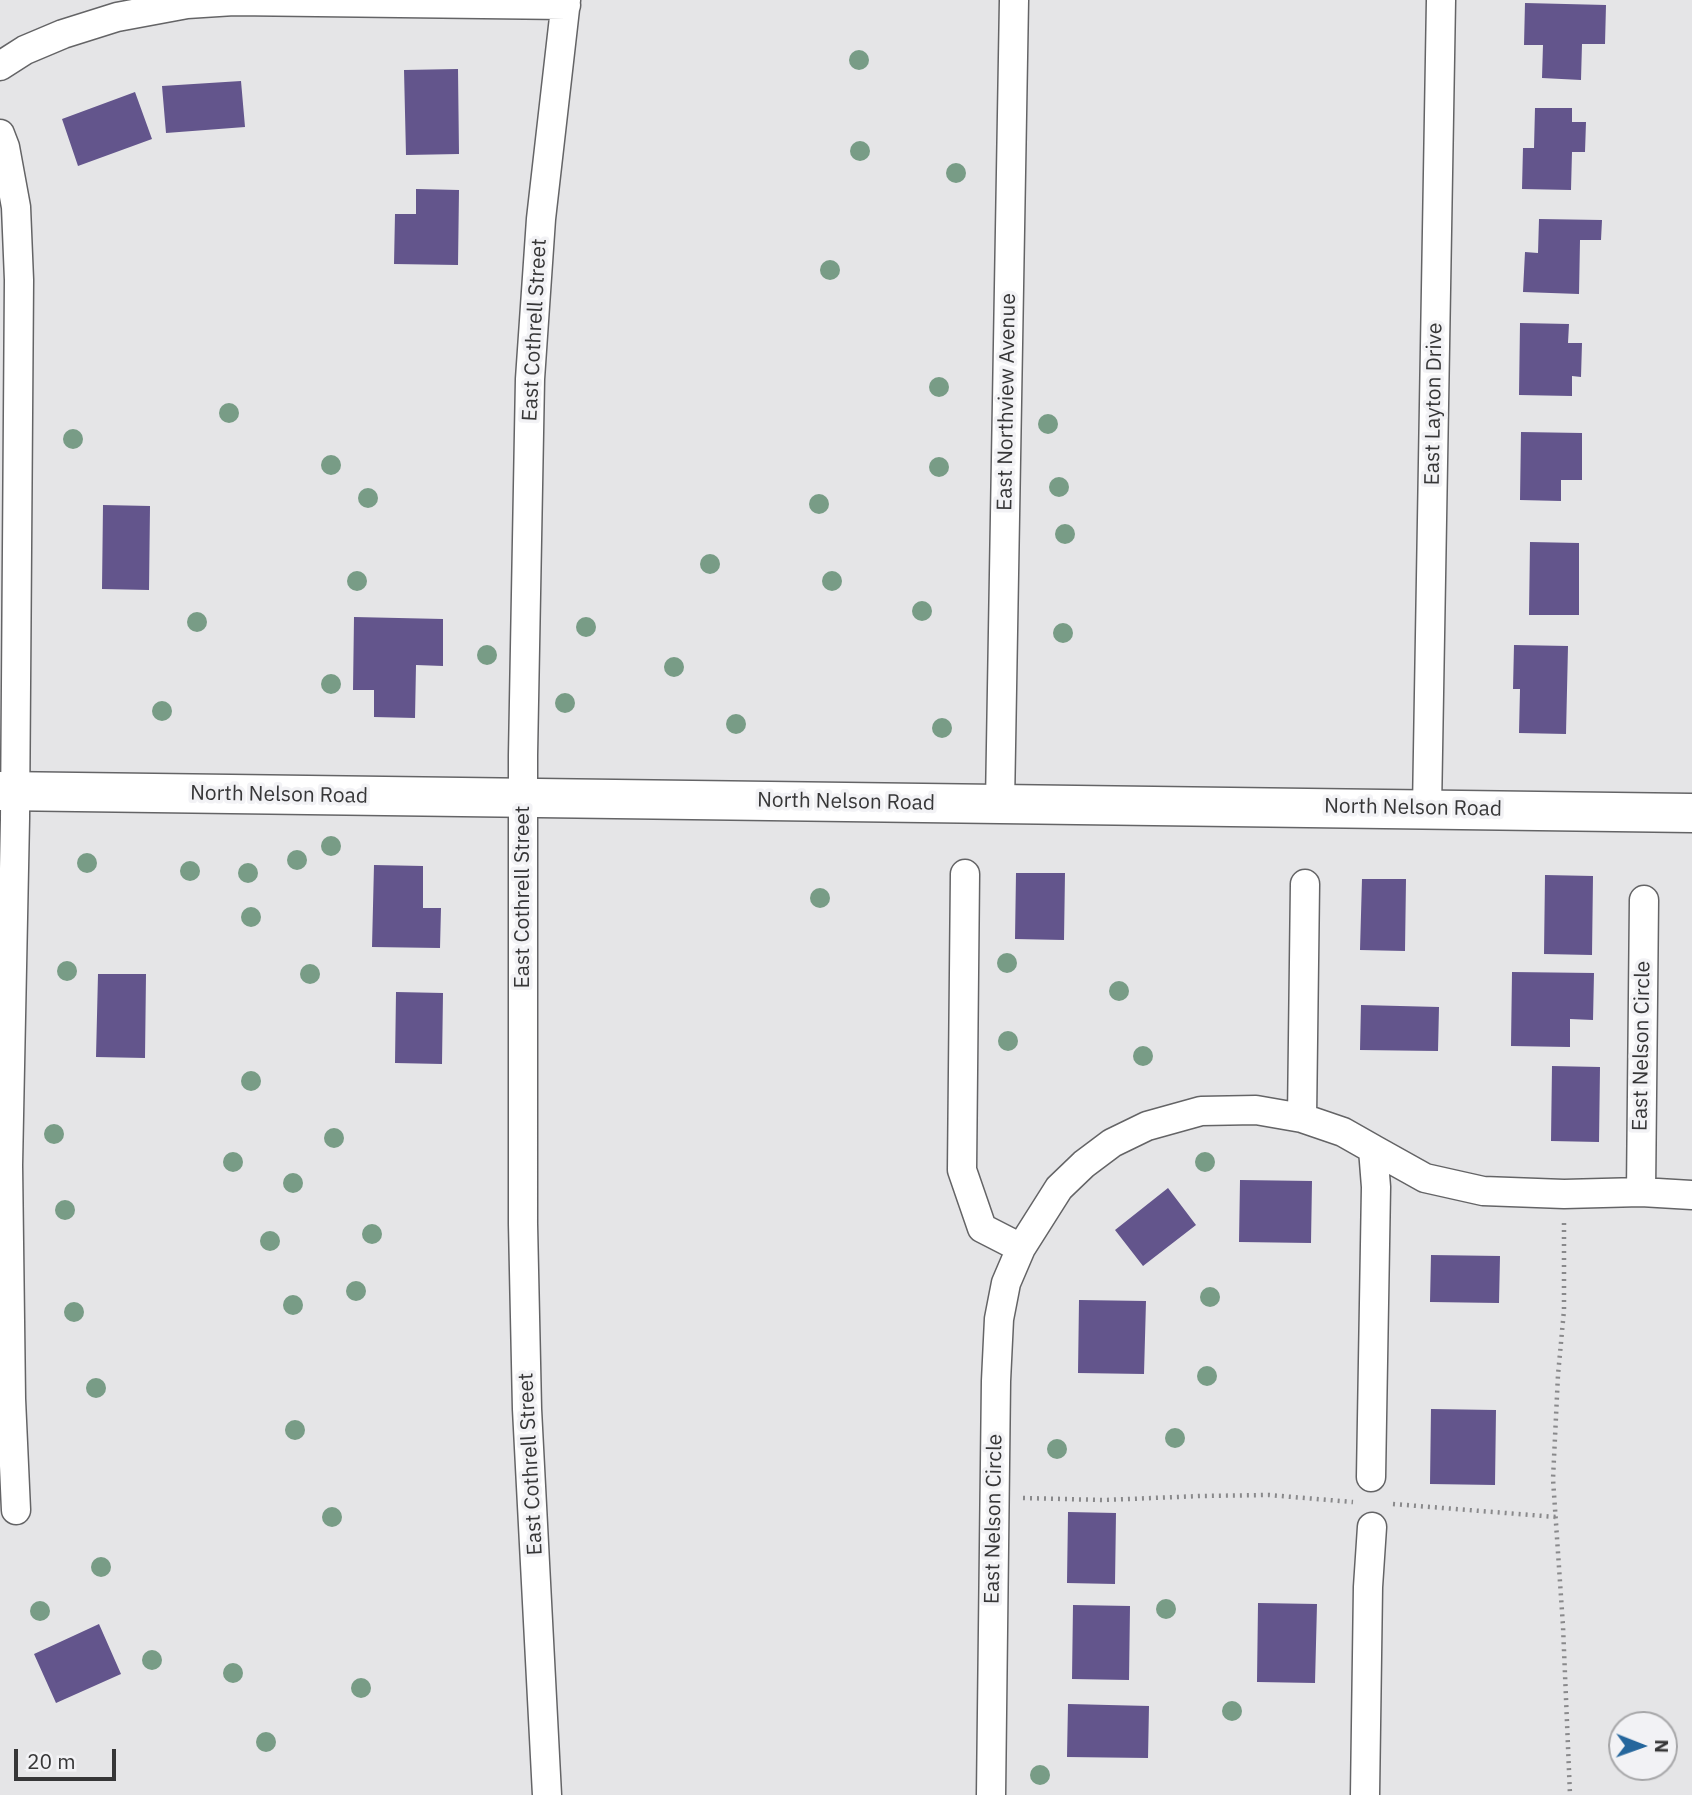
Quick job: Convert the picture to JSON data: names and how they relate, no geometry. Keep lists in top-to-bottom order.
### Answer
{
  "streets": {
    "street": [
      "East Cothrell Street",
      "East Northview Avenue",
      "East Layton Drive",
      "North Nelson Road",
      "East Nelson Circle"
    ]
  },
  "crossings": [
    ["East Cothrell Street", "North Nelson Road"],
    ["East Northview Avenue", "North Nelson Road"],
    ["East Layton Drive", "North Nelson Road"]
  ],
  "scale_bar": "20 m",
  "north": "right"
}
